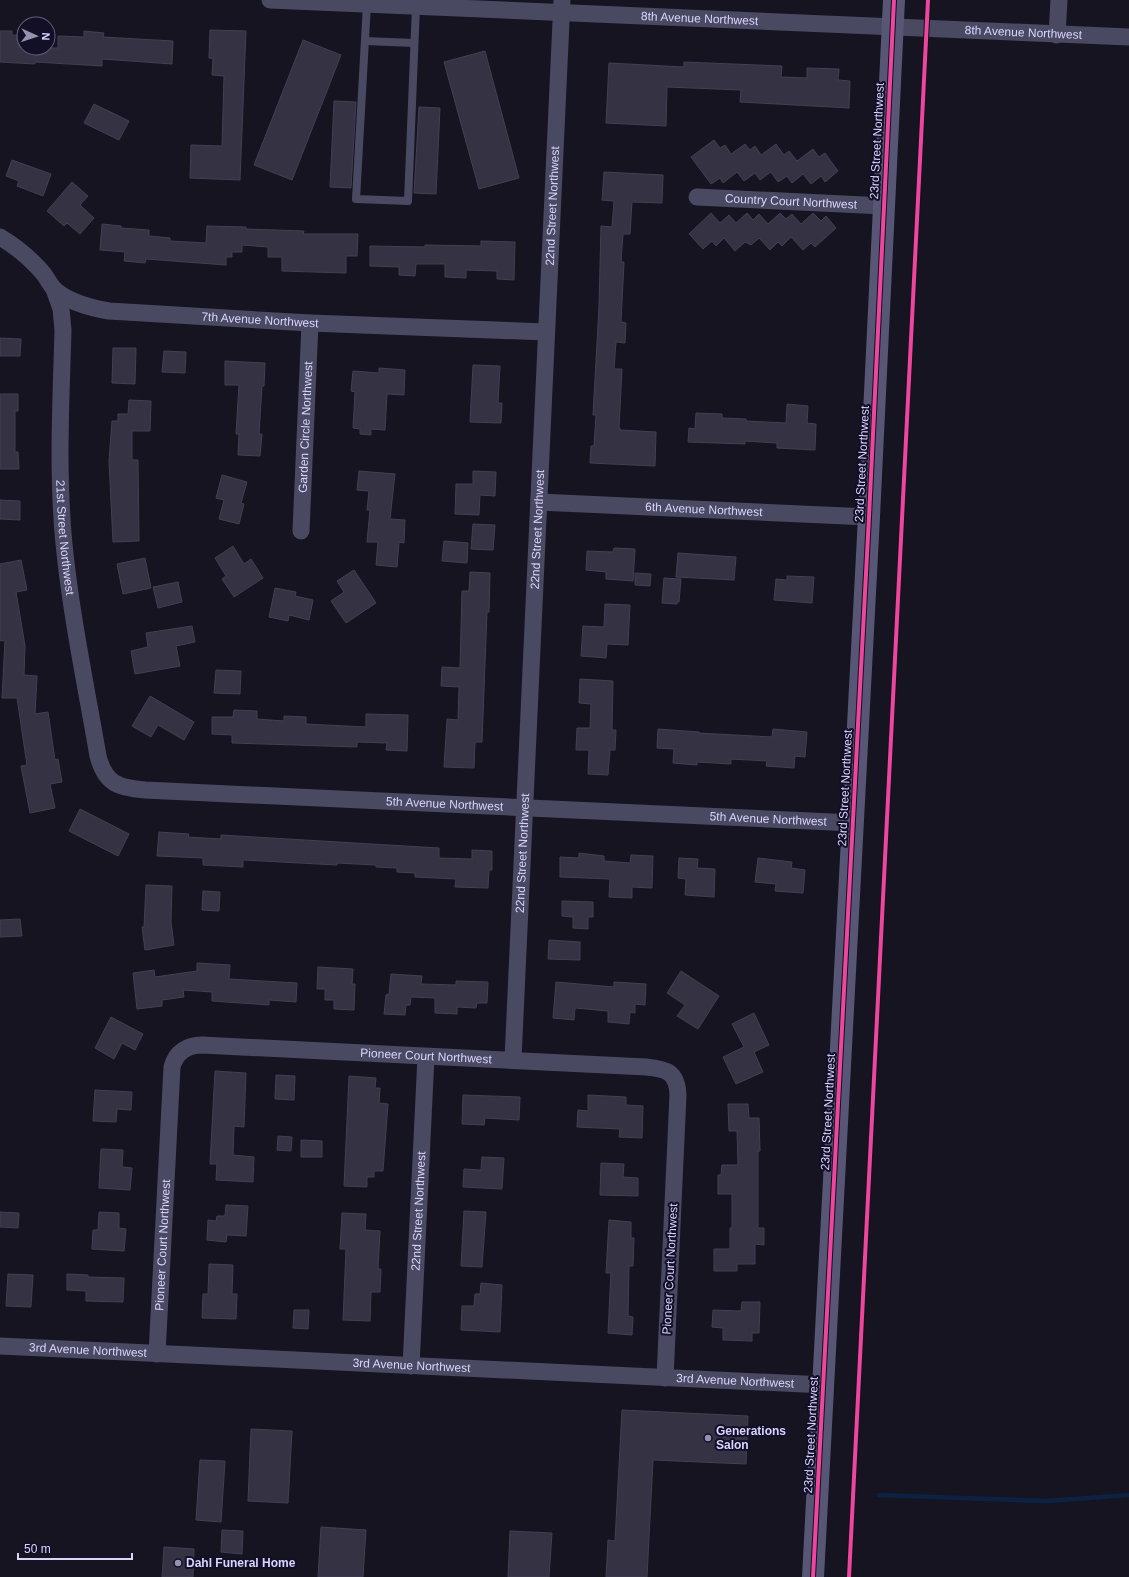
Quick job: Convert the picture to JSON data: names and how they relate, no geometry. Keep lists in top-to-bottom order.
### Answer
{
  "streets": {
    "street": [
      "8th Avenue Northwest",
      "23rd Street Northwest",
      "Country Court Northwest",
      "22nd Street Northwest",
      "7th Avenue Northwest",
      "Garden Circle Northwest",
      "6th Avenue Northwest",
      "21st Street Northwest",
      "5th Avenue Northwest",
      "Pioneer Court Northwest",
      "3rd Avenue Northwest"
    ]
  },
  "crossings": [
    ["8th Avenue Northwest", "23rd Street Northwest"],
    ["8th Avenue Northwest", "22nd Street Northwest"],
    ["23rd Street Northwest", "Country Court Northwest"],
    ["23rd Street Northwest", "6th Avenue Northwest"],
    ["23rd Street Northwest", "5th Avenue Northwest"],
    ["23rd Street Northwest", "3rd Avenue Northwest"],
    ["22nd Street Northwest", "7th Avenue Northwest"],
    ["22nd Street Northwest", "6th Avenue Northwest"],
    ["22nd Street Northwest", "5th Avenue Northwest"],
    ["22nd Street Northwest", "Pioneer Court Northwest"],
    ["22nd Street Northwest", "3rd Avenue Northwest"],
    ["7th Avenue Northwest", "Garden Circle Northwest"],
    ["7th Avenue Northwest", "21st Street Northwest"],
    ["21st Street Northwest", "5th Avenue Northwest"],
    ["Pioneer Court Northwest", "3rd Avenue Northwest"]
  ],
  "places": ["Generations Salon", "Dahl Funeral Home"],
  "scale_bar": "50 m",
  "north": "right"
}
